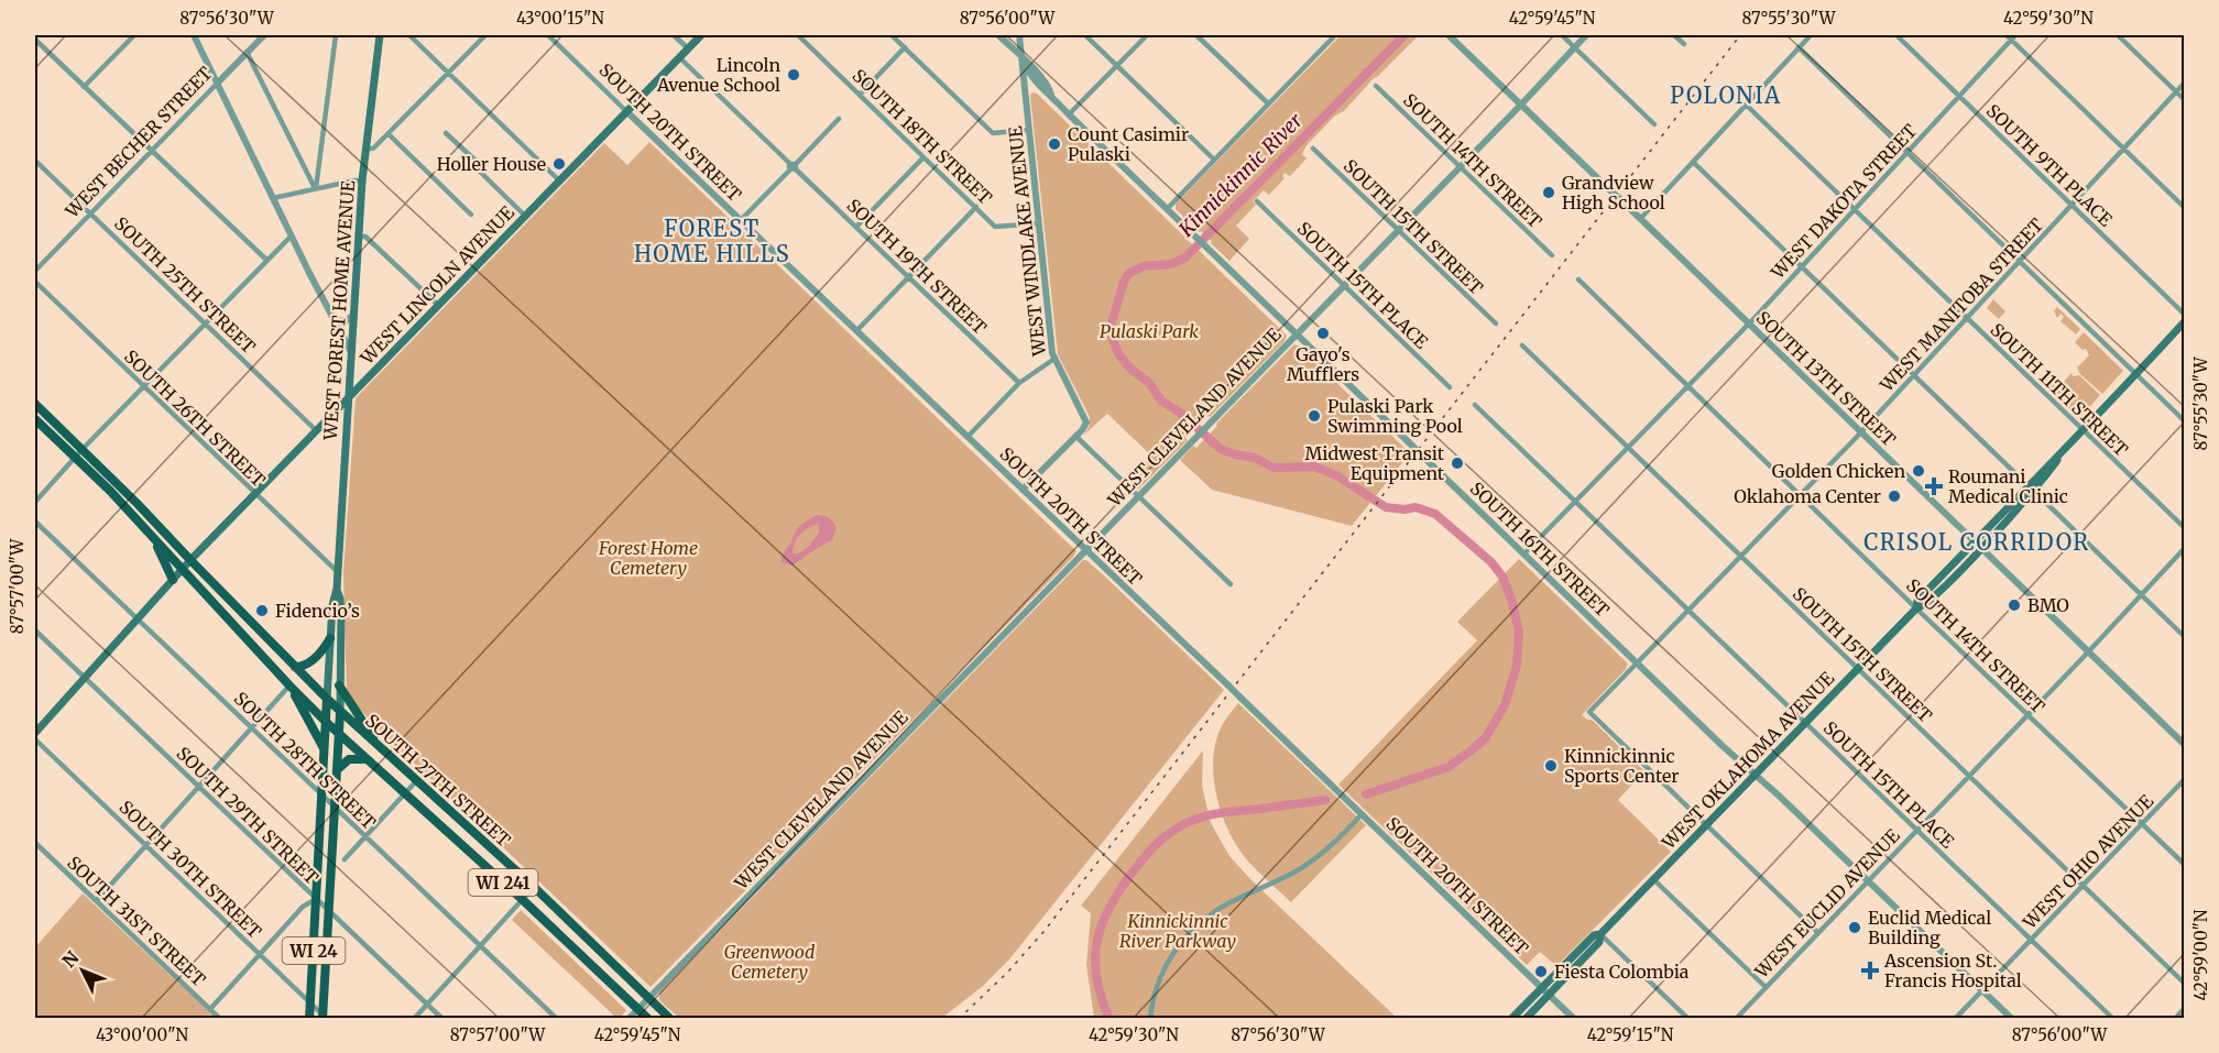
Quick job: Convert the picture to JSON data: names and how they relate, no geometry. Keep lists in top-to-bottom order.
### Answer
{
  "streets": {
    "main road": [
      "WEST LINCOLN AVENUE",
      "WEST FOREST HOME AVENUE",
      "WEST OKLAHOMA AVENUE",
      "SOUTH 27TH STREET",
      "WI 241",
      "WI 24"
    ],
    "street": [
      "SOUTH 20TH STREET",
      "SOUTH 18TH STREET",
      "WEST BECHER STREET",
      "SOUTH 14TH STREET",
      "SOUTH 9TH PLACE",
      "WEST DAKOTA STREET",
      "SOUTH 15TH STREET",
      "WEST WINDLAKE AVENUE",
      "SOUTH 19TH STREET",
      "SOUTH 25TH STREET",
      "SOUTH 15TH PLACE",
      "WEST MANITOBA STREET",
      "SOUTH 13TH STREET",
      "SOUTH 11TH STREET",
      "WEST CLEVELAND AVENUE",
      "SOUTH 26TH STREET",
      "SOUTH 16TH STREET",
      "SOUTH 28TH STREET",
      "SOUTH 29TH STREET",
      "WEST OHIO AVENUE",
      "SOUTH 30TH STREET",
      "WEST EUCLID AVENUE",
      "SOUTH 31ST STREET"
    ]
  },
  "crossings": [
    ["SOUTH 20TH STREET", "WEST LINCOLN AVENUE"],
    ["SOUTH 20TH STREET", "WEST CLEVELAND AVENUE"],
    ["SOUTH 20TH STREET", "WEST OKLAHOMA AVENUE"],
    ["SOUTH 18TH STREET", "WEST WINDLAKE AVENUE"],
    ["WEST BECHER STREET", "SOUTH 25TH STREET"],
    ["SOUTH 14TH STREET", "WEST DAKOTA STREET"],
    ["SOUTH 14TH STREET", "WEST MANITOBA STREET"],
    ["SOUTH 14TH STREET", "WEST CLEVELAND AVENUE"],
    ["SOUTH 14TH STREET", "WEST OKLAHOMA AVENUE"],
    ["SOUTH 14TH STREET", "WEST OHIO AVENUE"],
    ["SOUTH 14TH STREET", "WEST EUCLID AVENUE"],
    ["SOUTH 9TH PLACE", "WEST DAKOTA STREET"],
    ["SOUTH 9TH PLACE", "WEST MANITOBA STREET"],
    ["WEST DAKOTA STREET", "SOUTH 15TH STREET"],
    ["WEST DAKOTA STREET", "SOUTH 15TH PLACE"],
    ["WEST DAKOTA STREET", "SOUTH 13TH STREET"],
    ["WEST DAKOTA STREET", "SOUTH 11TH STREET"],
    ["WEST DAKOTA STREET", "SOUTH 16TH STREET"],
    ["SOUTH 15TH STREET", "WEST MANITOBA STREET"],
    ["SOUTH 15TH STREET", "WEST CLEVELAND AVENUE"],
    ["SOUTH 15TH STREET", "WEST OKLAHOMA AVENUE"],
    ["SOUTH 15TH STREET", "WEST OHIO AVENUE"],
    ["SOUTH 15TH STREET", "WEST EUCLID AVENUE"],
    ["WEST WINDLAKE AVENUE", "SOUTH 16TH STREET"],
    ["SOUTH 19TH STREET", "WEST LINCOLN AVENUE"],
    ["SOUTH 25TH STREET", "WEST LINCOLN AVENUE"],
    ["WEST LINCOLN AVENUE", "WEST FOREST HOME AVENUE"],
    ["WEST LINCOLN AVENUE", "SOUTH 26TH STREET"],
    ["WEST LINCOLN AVENUE", "SOUTH 28TH STREET"],
    ["WEST LINCOLN AVENUE", "SOUTH 27TH STREET"],
    ["WEST LINCOLN AVENUE", "SOUTH 29TH STREET"],
    ["SOUTH 15TH PLACE", "WEST MANITOBA STREET"],
    ["SOUTH 15TH PLACE", "WEST CLEVELAND AVENUE"],
    ["SOUTH 15TH PLACE", "WEST OKLAHOMA AVENUE"],
    ["SOUTH 15TH PLACE", "WEST OHIO AVENUE"],
    ["SOUTH 15TH PLACE", "WEST EUCLID AVENUE"],
    ["WEST MANITOBA STREET", "SOUTH 13TH STREET"],
    ["WEST MANITOBA STREET", "SOUTH 11TH STREET"],
    ["WEST MANITOBA STREET", "SOUTH 16TH STREET"],
    ["WEST MANITOBA STREET", "WEST OKLAHOMA AVENUE"],
    ["WEST FOREST HOME AVENUE", "SOUTH 26TH STREET"],
    ["WEST FOREST HOME AVENUE", "SOUTH 28TH STREET"],
    ["WEST FOREST HOME AVENUE", "SOUTH 27TH STREET"],
    ["WEST FOREST HOME AVENUE", "SOUTH 29TH STREET"],
    ["WEST FOREST HOME AVENUE", "SOUTH 30TH STREET"],
    ["SOUTH 13TH STREET", "WEST CLEVELAND AVENUE"],
    ["SOUTH 13TH STREET", "WEST OKLAHOMA AVENUE"],
    ["SOUTH 13TH STREET", "WEST EUCLID AVENUE"],
    ["SOUTH 11TH STREET", "WEST OKLAHOMA AVENUE"],
    ["WEST CLEVELAND AVENUE", "SOUTH 16TH STREET"],
    ["WEST CLEVELAND AVENUE", "SOUTH 27TH STREET"],
    ["SOUTH 16TH STREET", "WEST OKLAHOMA AVENUE"],
    ["SOUTH 16TH STREET", "WEST OHIO AVENUE"],
    ["SOUTH 16TH STREET", "WEST EUCLID AVENUE"]
  ],
  "districts": ["POLONIA", "FOREST HOME HILLS", "CRISOL CORRIDOR"],
  "water": ["Kinnickinnic River"],
  "parks": [
    "Pulaski Park",
    "Forest Home Cemetery",
    "Kinnickinnic River Parkway",
    "Greenwood Cemetery"
  ],
  "places": {
    "other": [
      "Lincoln Avenue School",
      "Count Casimir Pulaski",
      "Holler House",
      "Grandview High School",
      "Gayo's Mufflers",
      "Pulaski Park Swimming Pool",
      "Midwest Transit Equipment",
      "Golden Chicken",
      "Oklahoma Center",
      "BMO",
      "Fidencio’s",
      "Kinnickinnic Sports Center",
      "Euclid Medical Building",
      "Fiesta Colombia"
    ],
    "health": ["Roumani Medical Clinic", "Ascension St. Francis Hospital"]
  },
  "north": "top left",
  "coordinates": [
    "87°56'30\"W",
    "43°00'15\"N",
    "87°56'00\"W",
    "42°59'45\"N",
    "87°55'30\"W",
    "42°59'30\"N",
    "87°57'00\"W",
    "42°59'00\"N",
    "43°00'00\"N",
    "42°59'15\"N"
  ]
}
